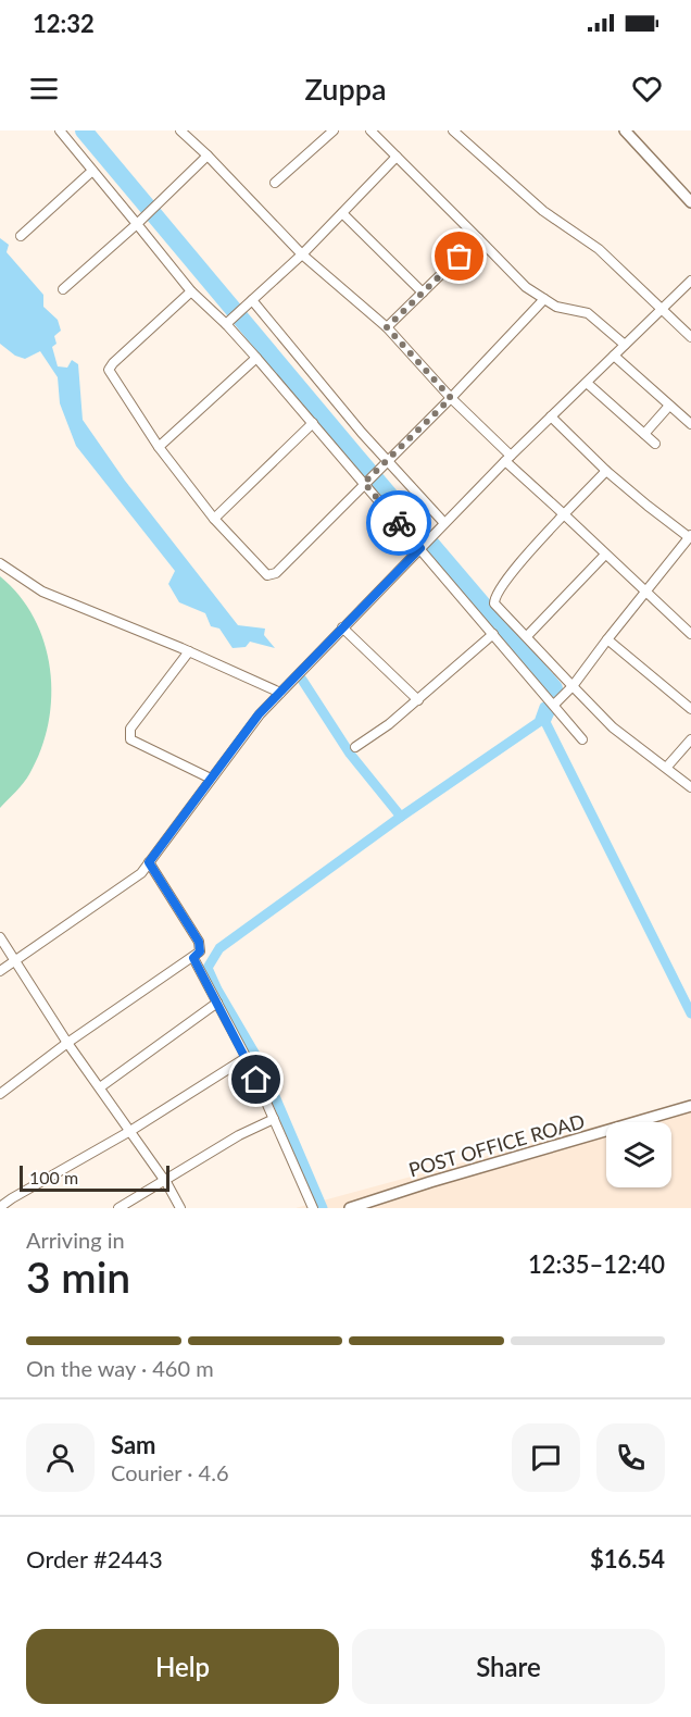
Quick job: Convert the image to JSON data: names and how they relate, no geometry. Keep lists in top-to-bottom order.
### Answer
{
  "streets": {
    "street": ["POST OFFICE ROAD"]
  },
  "scale_bar": "100 m",
  "page": {
    "status": "12:32",
    "header": "Zuppa",
    "scale": "100 m",
    "heading": ["3 min", "Arriving in", "12:35–12:40"],
    "panel": [
      "Sam",
      "Courier · 4.6",
      "Order #2443",
      "$16.54"
    ],
    "bar": "On the way · 460 m",
    "buttons": ["Help", "Share"]
  }
}
